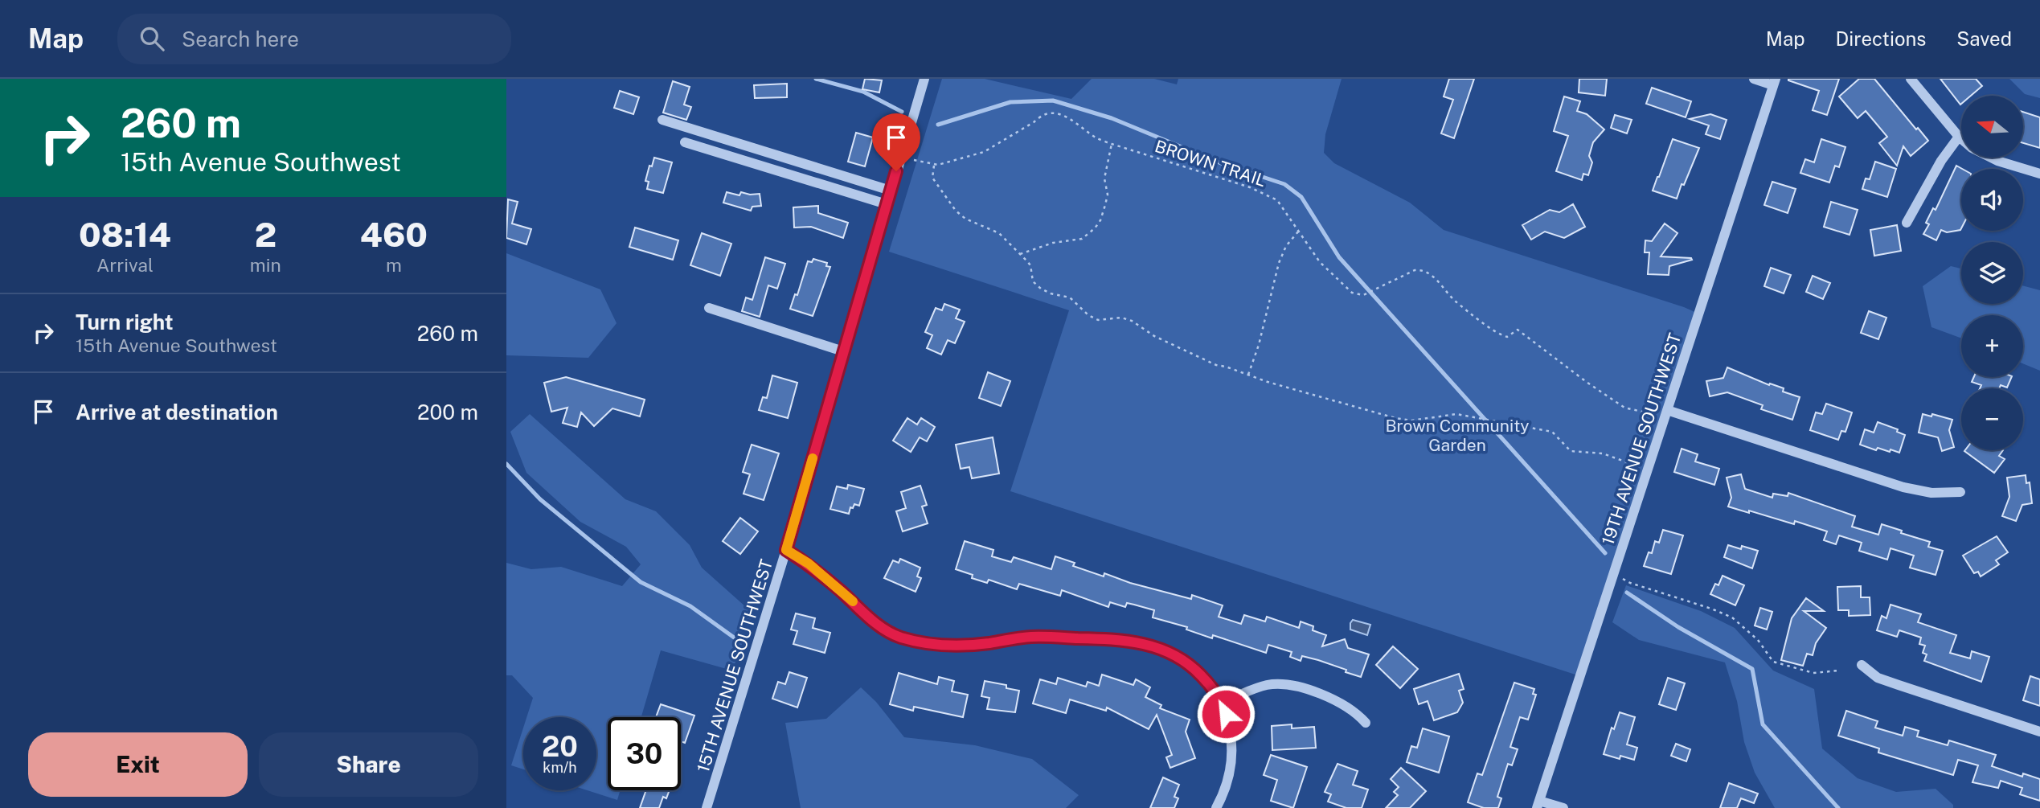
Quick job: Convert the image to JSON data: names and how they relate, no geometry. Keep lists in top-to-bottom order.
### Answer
{
  "streets": {
    "street": ["19TH AVENUE SOUTHWEST", "15TH AVENUE SOUTHWEST"],
    "path": ["BROWN TRAIL"]
  },
  "parks": ["Brown Community Garden"],
  "north": "left",
  "page": {
    "header": "Map",
    "search": "Search here",
    "nav": ["Map", "Directions", "Saved"],
    "turn": ["260 m", "15th Avenue Southwest"],
    "map_buttons": ["+", "−"],
    "eta": [
      "08:14",
      "Arrival",
      "2",
      "min",
      "460",
      "m"
    ],
    "list": [
      {
        "name": "Turn right",
        "note": "15th Avenue Southwest",
        "value": "260 m"
      },
      {
        "name": "Arrive at destination",
        "value": "200 m"
      }
    ],
    "speed": "20 km/h",
    "limit": "30",
    "buttons": ["Exit", "Share"]
  }
}
